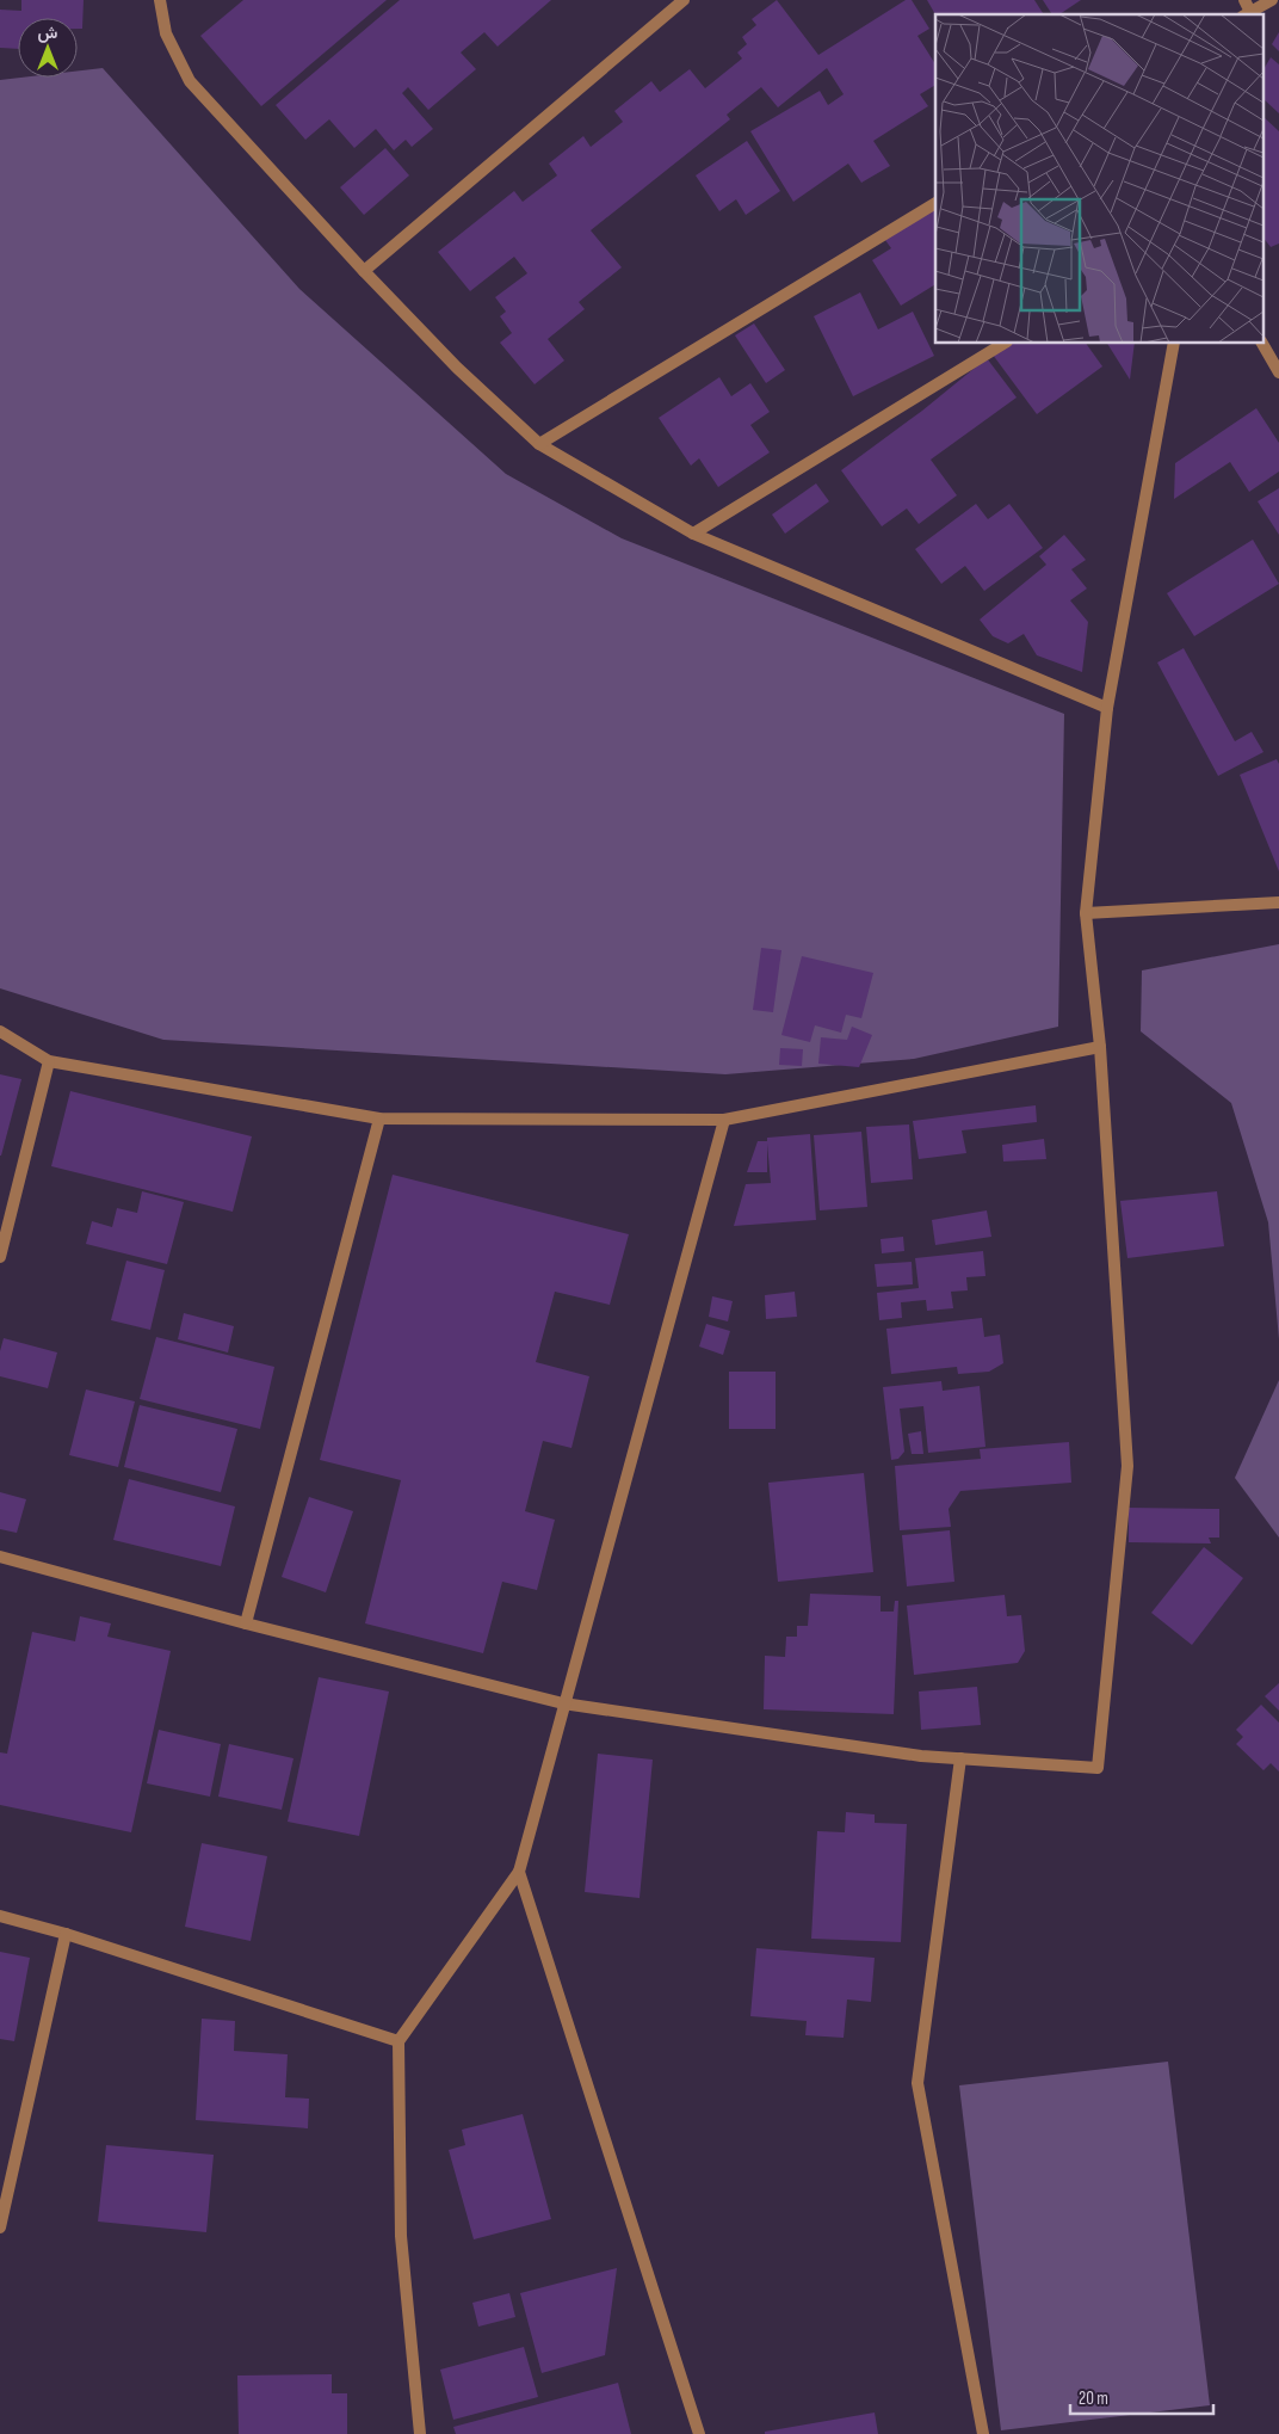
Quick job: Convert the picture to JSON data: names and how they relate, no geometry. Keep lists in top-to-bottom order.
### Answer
{
  "scale_bar": "20 m",
  "north": "top"
}
